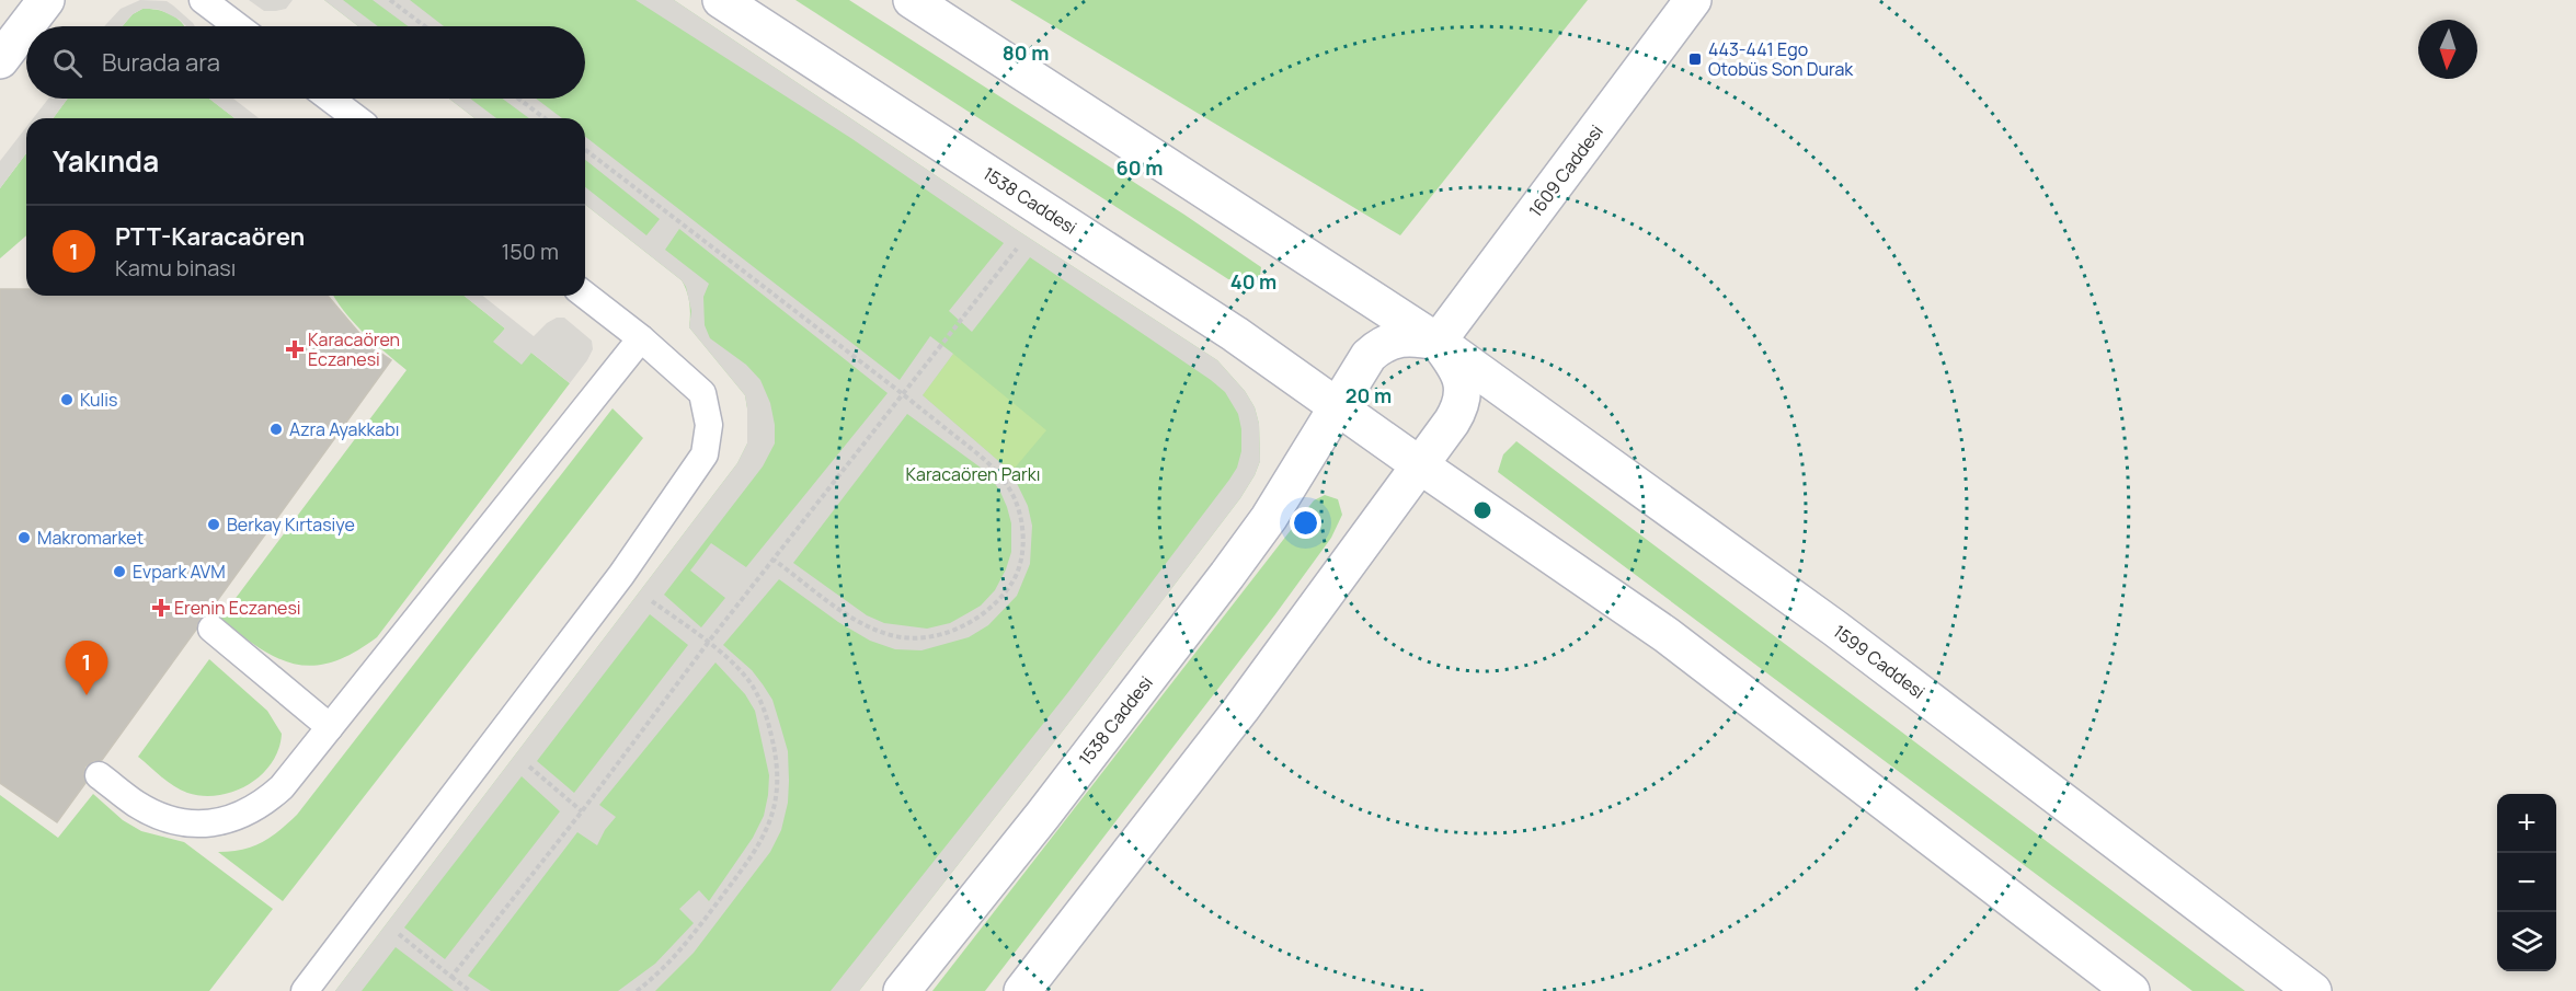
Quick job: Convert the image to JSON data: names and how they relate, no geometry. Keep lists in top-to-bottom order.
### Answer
{
  "streets": {
    "main road": ["1609 Caddesi", "1538 Caddesi", "1599 Caddesi"]
  },
  "crossings": [
    ["1609 Caddesi", "1538 Caddesi"],
    ["1609 Caddesi", "1599 Caddesi"],
    ["1538 Caddesi", "1599 Caddesi"]
  ],
  "parks": ["Karacaören Parkı"],
  "places": {
    "transit": ["443-441 Ego Otobüs Son Durak"],
    "health": ["Karacaören Eczanesi", "Erenin Eczanesi"],
    "other": [
      "Kulis",
      "Azra Ayakkabı",
      "Berkay Kırtasiye",
      "Makromarket",
      "Evpark AVM"
    ]
  },
  "north": "bottom",
  "page": {
    "search": "Burada ara",
    "heading": "Yakında",
    "list": [
      {
        "mark": "1",
        "name": "PTT-Karacaören",
        "note": "Kamu binası",
        "value": "150 m"
      }
    ],
    "pins": "1",
    "map_buttons": ["+", "−"]
  },
  "rings": [
    "80 m",
    "60 m",
    "40 m",
    "20 m"
  ]
}
